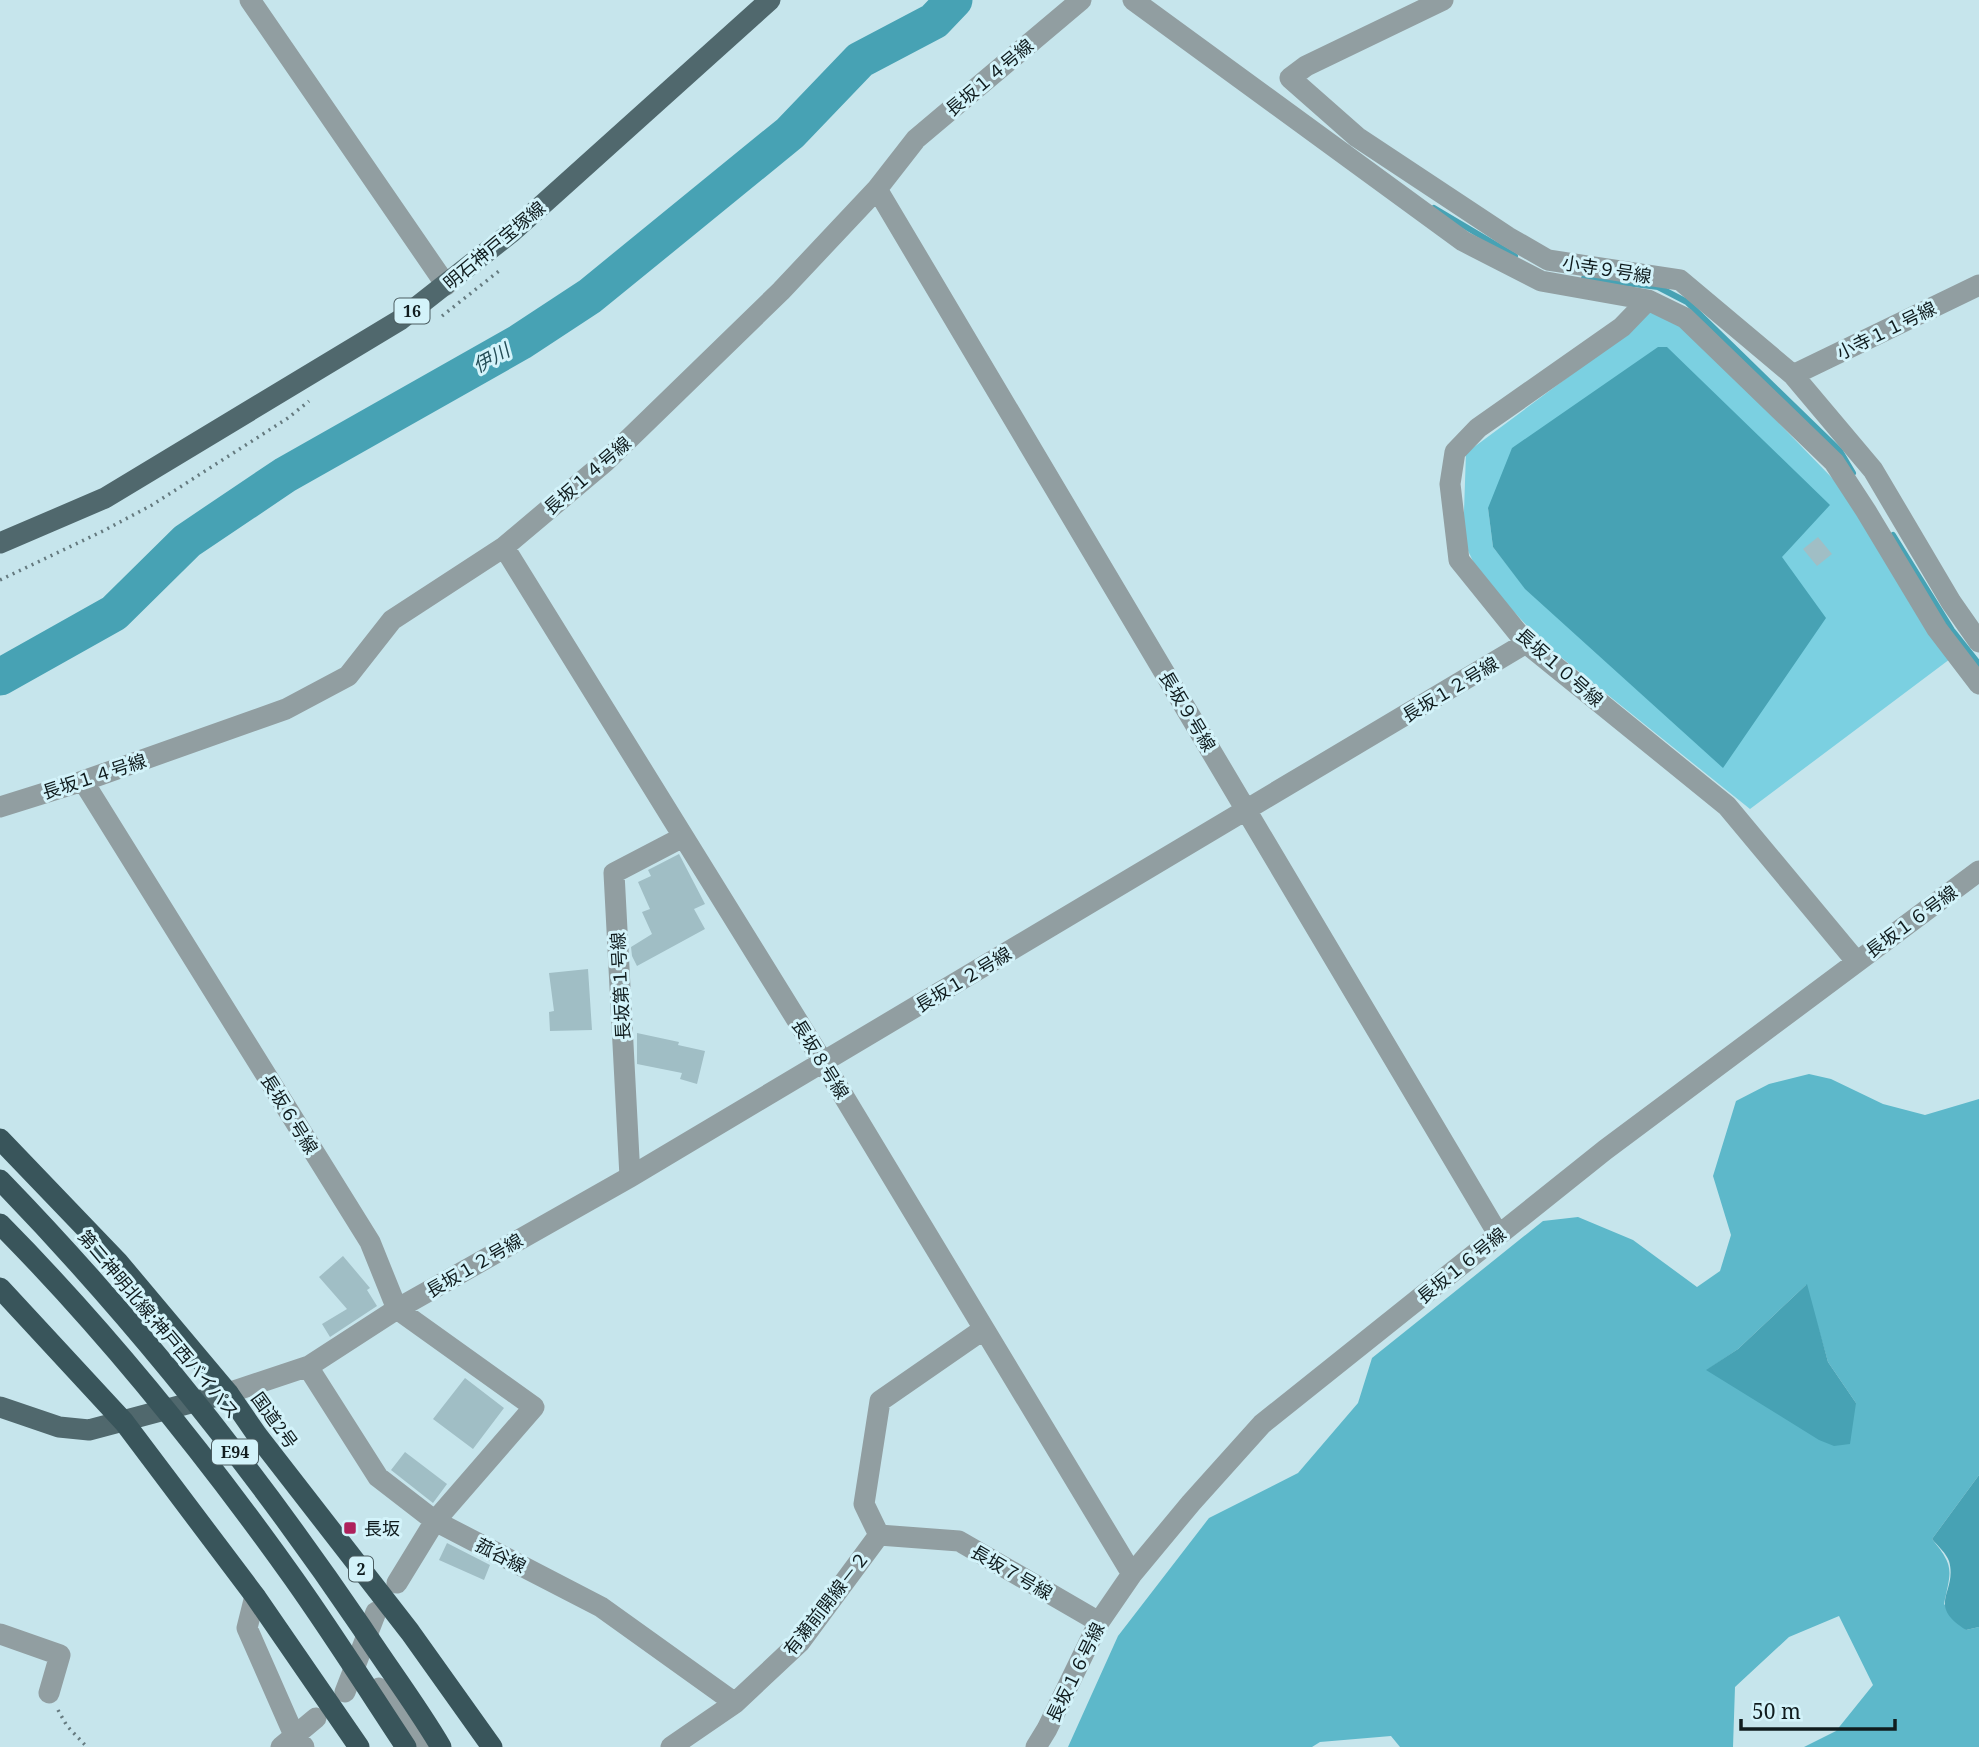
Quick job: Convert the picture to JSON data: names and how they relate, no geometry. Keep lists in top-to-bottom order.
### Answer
{
  "streets": {
    "highway": [
      "第二神明北線;神戸西バイパス",
      "国道2号",
      "E94",
      "2"
    ],
    "main road": ["明石神戸宝塚線", "16"],
    "street": [
      "長坂１４号線",
      "小寺９号線",
      "小寺１１号線",
      "長坂１０号線",
      "長坂１２号線",
      "長坂９号線",
      "長坂１６号線",
      "長坂第１号線",
      "長坂８号線",
      "長坂６号線",
      "菰谷線",
      "長坂７号線",
      "有瀬前開線－２"
    ]
  },
  "crossings": [
    ["長坂１４号線", "長坂９号線"],
    ["長坂１４号線", "長坂８号線"],
    ["長坂１４号線", "長坂６号線"],
    ["小寺９号線", "小寺１１号線"],
    ["長坂１０号線", "長坂１２号線"],
    ["長坂１０号線", "長坂１６号線"],
    ["長坂１２号線", "長坂９号線"],
    ["長坂１２号線", "長坂第１号線"],
    ["長坂１２号線", "長坂８号線"],
    ["長坂１２号線", "長坂６号線"],
    ["長坂１２号線", "国道2号"],
    ["長坂１２号線", "菰谷線"],
    ["長坂９号線", "長坂１６号線"],
    ["長坂１６号線", "長坂８号線"],
    ["長坂１６号線", "長坂７号線"],
    ["長坂第１号線", "長坂８号線"],
    ["菰谷線", "有瀬前開線－２"],
    ["長坂７号線", "有瀬前開線－２"]
  ],
  "water": ["伊川"],
  "places": {
    "transit": ["長坂"]
  },
  "scale_bar": "50 m"
}
